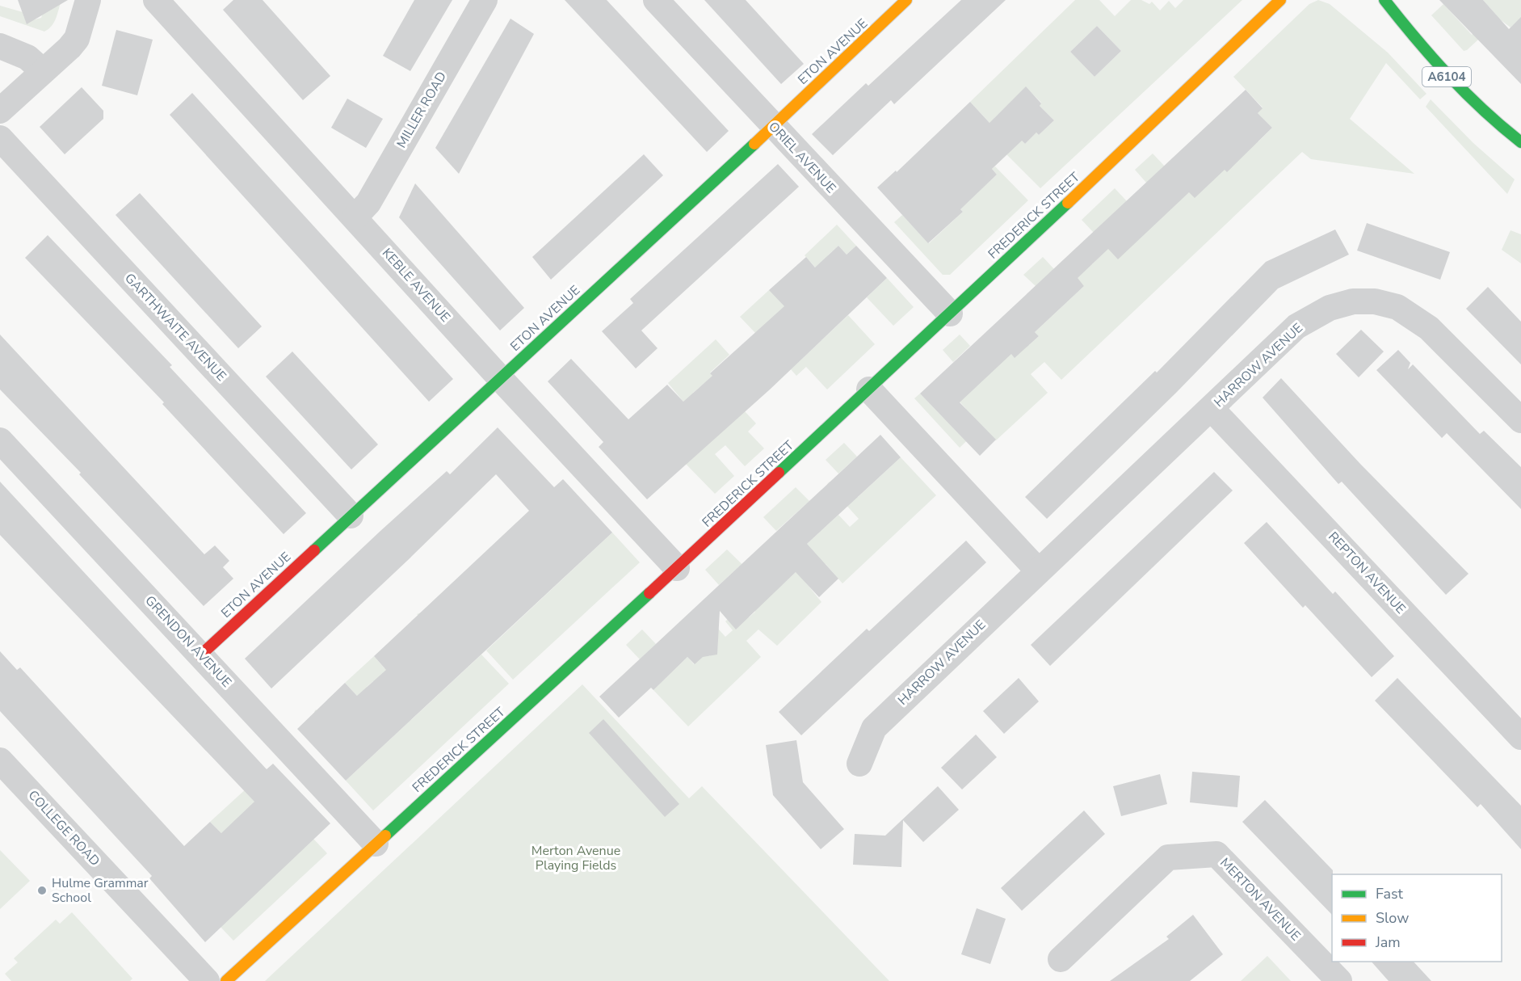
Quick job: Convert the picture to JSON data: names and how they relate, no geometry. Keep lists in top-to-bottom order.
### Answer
{
  "streets": {
    "main road": ["ETON AVENUE", "A6104", "FREDERICK STREET"],
    "street": [
      "MILLER ROAD",
      "ORIEL AVENUE",
      "KEBLE AVENUE",
      "GARTHWAITE AVENUE",
      "HARROW AVENUE",
      "REPTON AVENUE",
      "GRENDON AVENUE",
      "COLLEGE ROAD",
      "MERTON AVENUE"
    ]
  },
  "crossings": [
    ["ETON AVENUE", "ORIEL AVENUE"],
    ["ETON AVENUE", "KEBLE AVENUE"],
    ["ETON AVENUE", "GARTHWAITE AVENUE"],
    ["ETON AVENUE", "GRENDON AVENUE"],
    ["MILLER ROAD", "KEBLE AVENUE"],
    ["ORIEL AVENUE", "FREDERICK STREET"],
    ["FREDERICK STREET", "KEBLE AVENUE"],
    ["FREDERICK STREET", "GRENDON AVENUE"],
    ["HARROW AVENUE", "REPTON AVENUE"]
  ],
  "parks": ["Merton Avenue Playing Fields"],
  "places": ["Hulme Grammar School"],
  "legend": ["Fast", "Slow", "Jam"]
}
